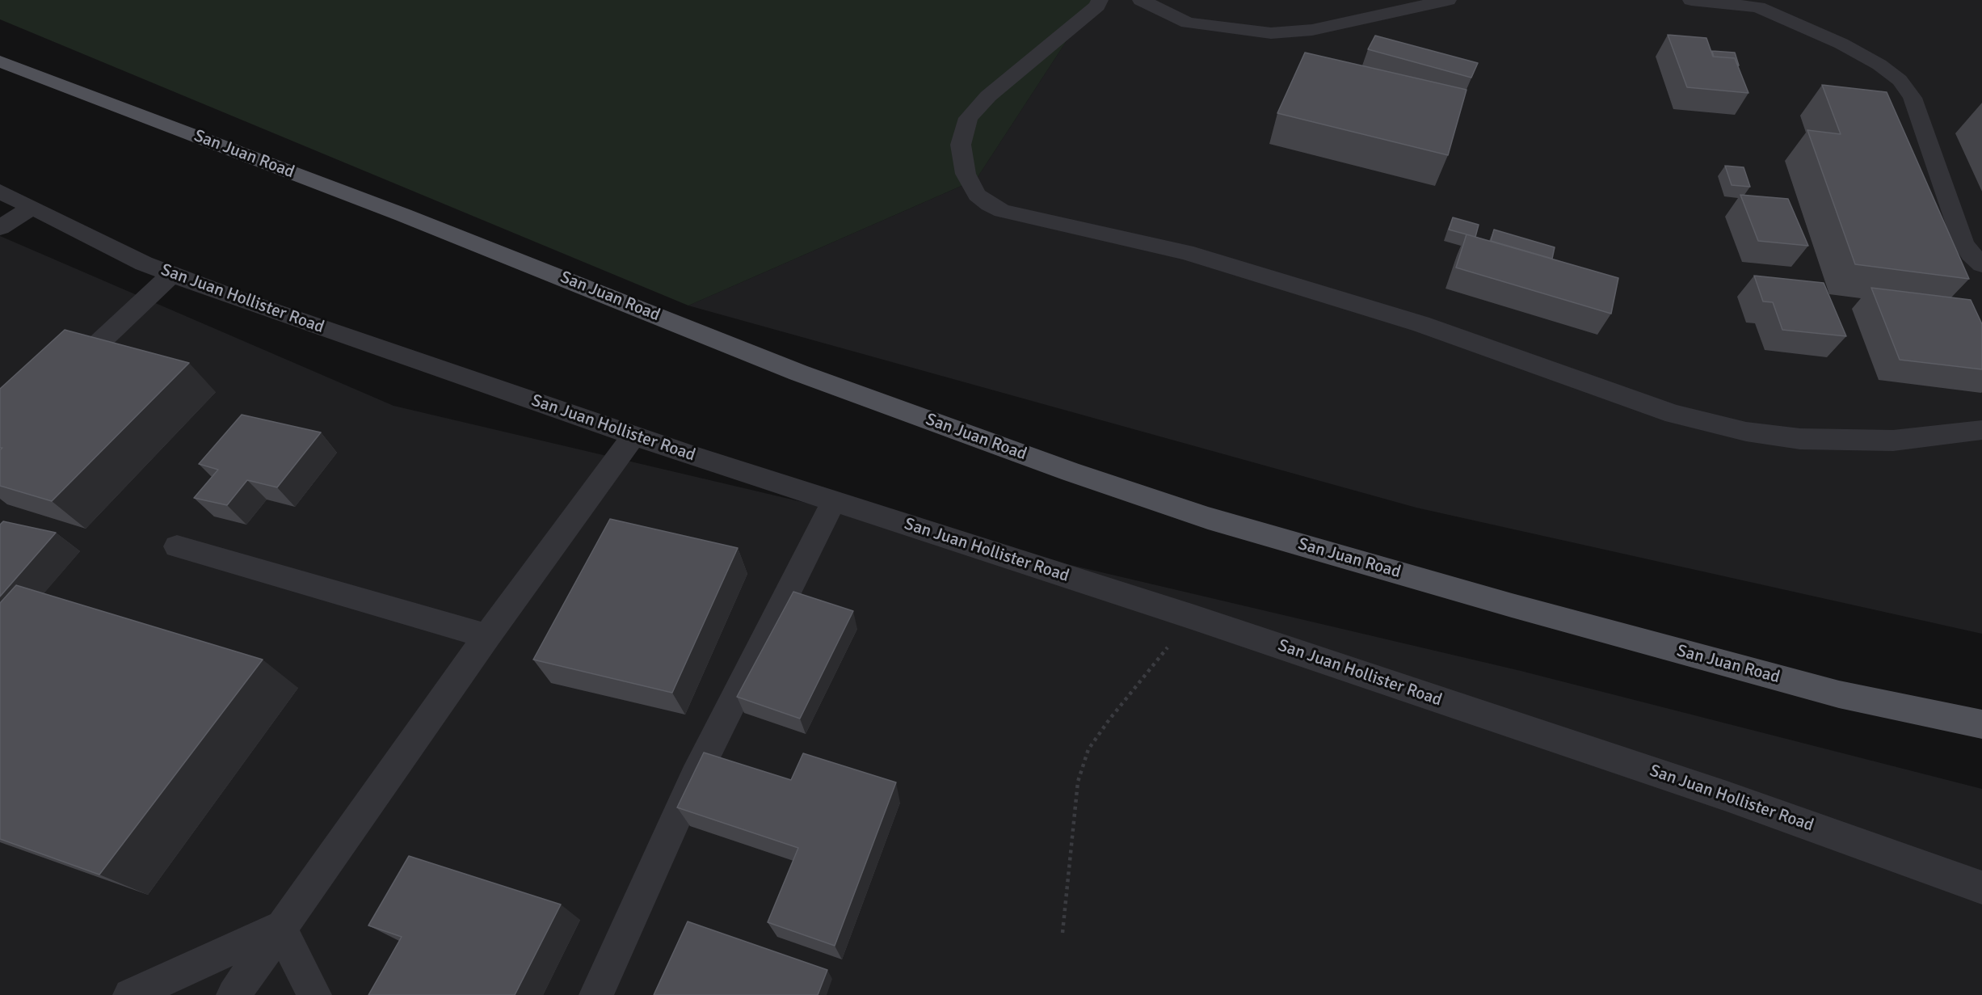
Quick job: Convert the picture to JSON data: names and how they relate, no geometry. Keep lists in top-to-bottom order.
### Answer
{
  "streets": {
    "main road": ["San Juan Road"],
    "street": ["San Juan Hollister Road"]
  }
}
